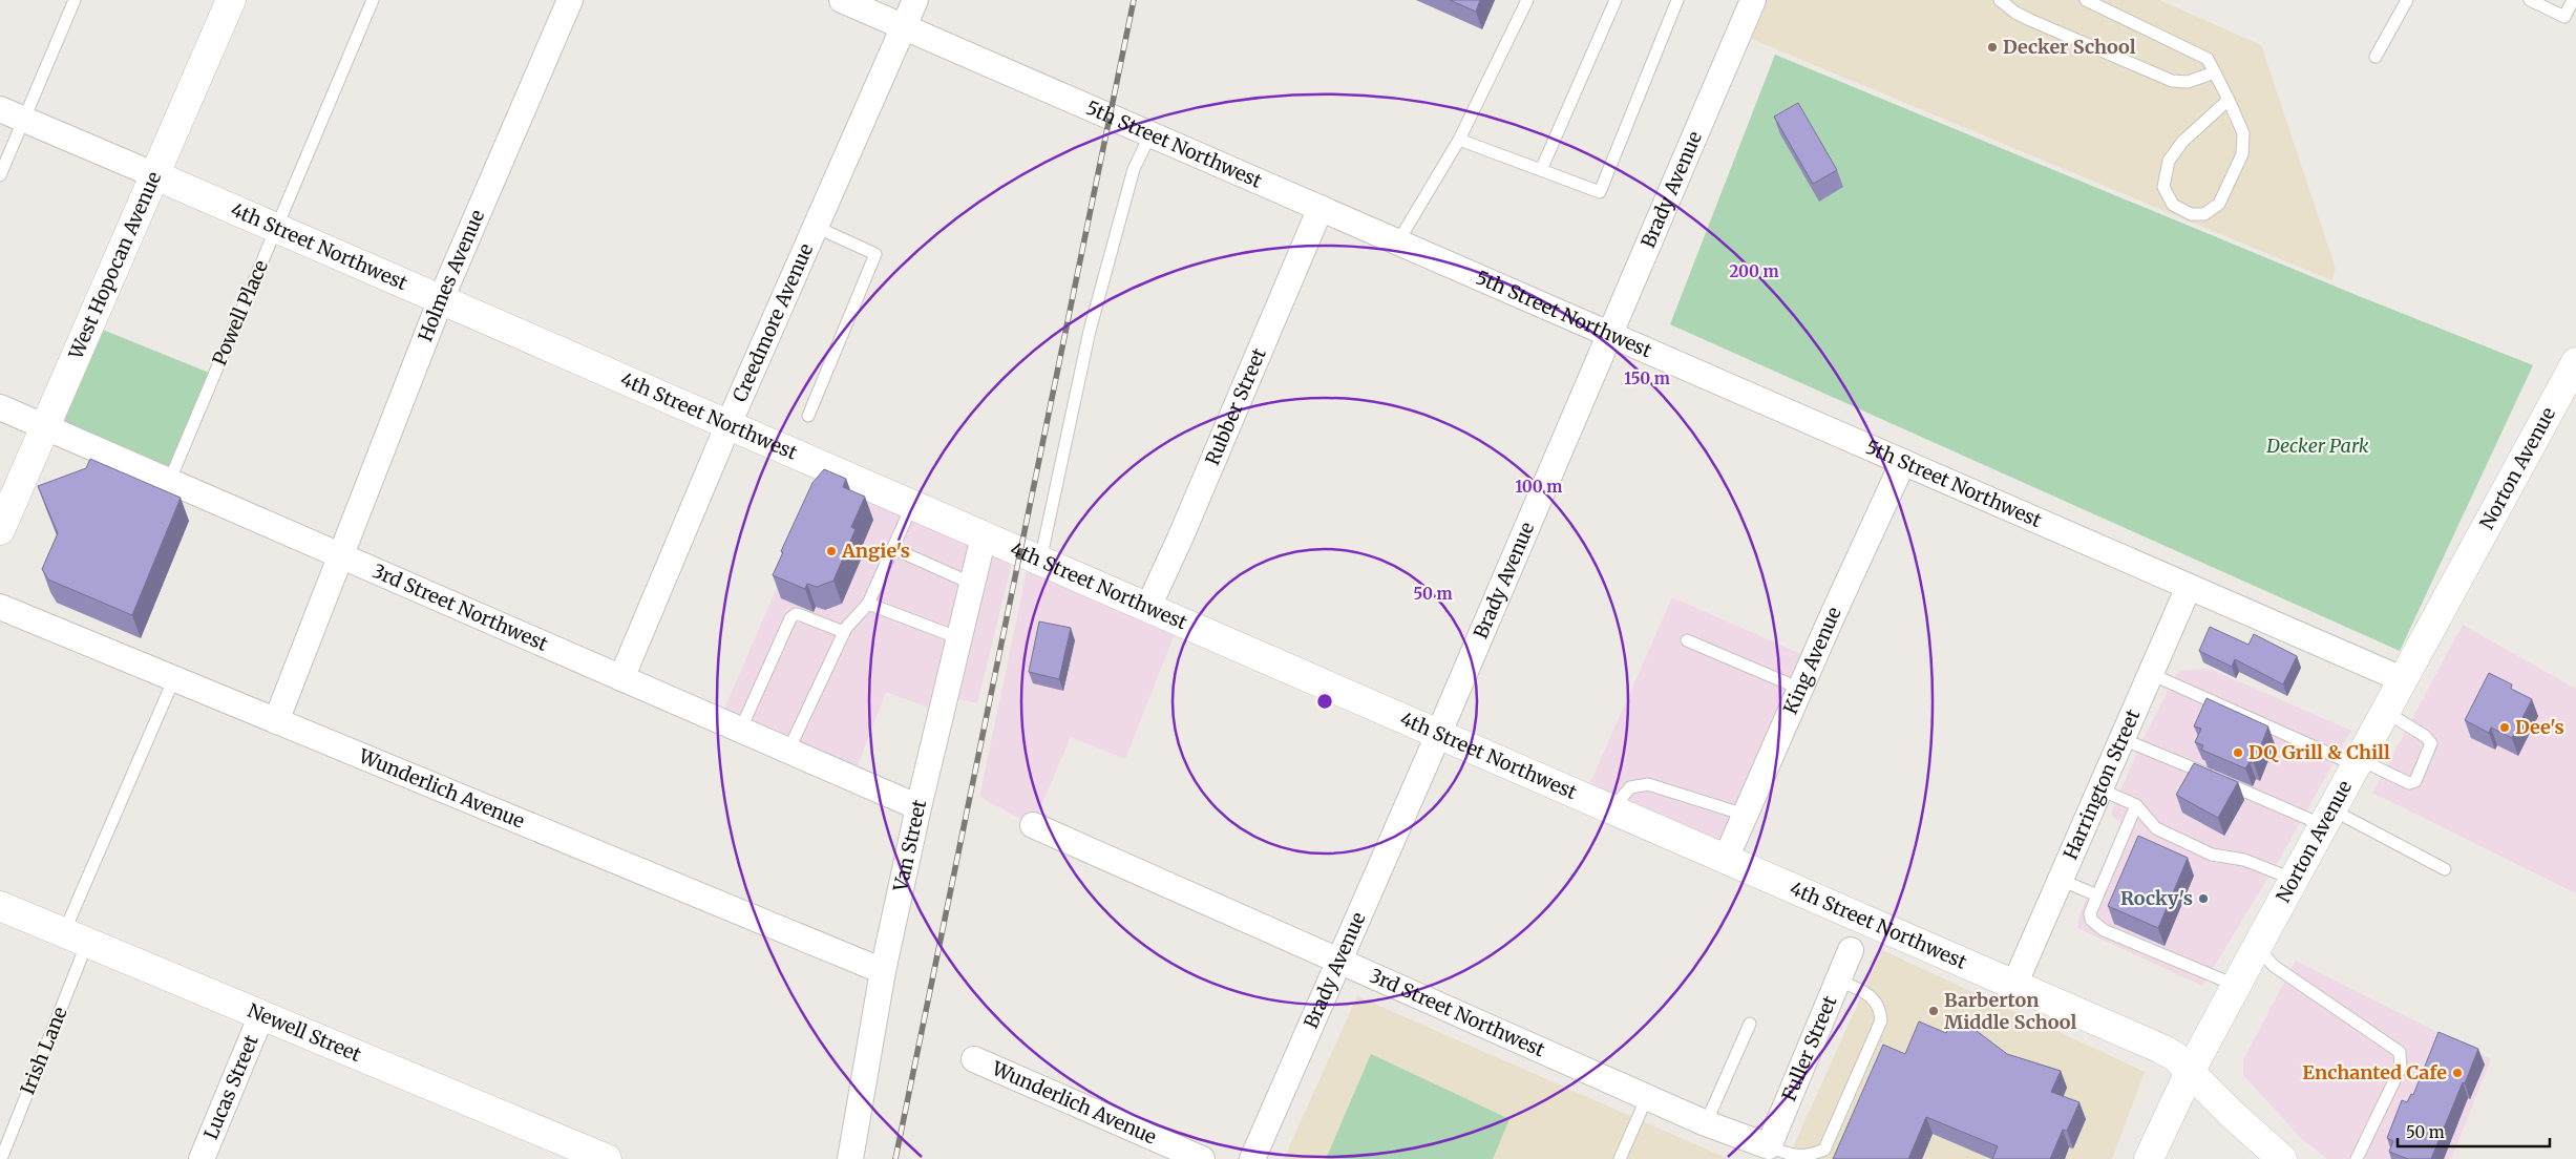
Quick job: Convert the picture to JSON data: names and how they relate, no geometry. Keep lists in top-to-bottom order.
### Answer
{
  "streets": {
    "street": [
      "5th Street Northwest",
      "Brady Avenue",
      "4th Street Northwest",
      "West Hopocan Avenue",
      "Holmes Avenue",
      "Creedmore Avenue",
      "Rubber Street",
      "Norton Avenue",
      "3rd Street Northwest",
      "King Avenue",
      "Harrington Street",
      "Wunderlich Avenue",
      "Van Street",
      "Newell Street",
      "Fuller Street",
      "Lucas Street"
    ],
    "lane": ["Powell Place", "Irish Lane"]
  },
  "crossings": [
    ["5th Street Northwest", "Brady Avenue"],
    ["5th Street Northwest", "Creedmore Avenue"],
    ["5th Street Northwest", "Rubber Street"],
    ["5th Street Northwest", "Norton Avenue"],
    ["5th Street Northwest", "King Avenue"],
    ["5th Street Northwest", "Harrington Street"],
    ["Brady Avenue", "4th Street Northwest"],
    ["Brady Avenue", "3rd Street Northwest"],
    ["4th Street Northwest", "West Hopocan Avenue"],
    ["4th Street Northwest", "Holmes Avenue"],
    ["4th Street Northwest", "Powell Place"],
    ["4th Street Northwest", "Creedmore Avenue"],
    ["4th Street Northwest", "Rubber Street"],
    ["4th Street Northwest", "Norton Avenue"],
    ["4th Street Northwest", "King Avenue"],
    ["4th Street Northwest", "Harrington Street"],
    ["4th Street Northwest", "Van Street"],
    ["West Hopocan Avenue", "3rd Street Northwest"],
    ["Holmes Avenue", "3rd Street Northwest"],
    ["Holmes Avenue", "Wunderlich Avenue"],
    ["Powell Place", "3rd Street Northwest"],
    ["Creedmore Avenue", "3rd Street Northwest"],
    ["3rd Street Northwest", "Van Street"],
    ["3rd Street Northwest", "Fuller Street"],
    ["Wunderlich Avenue", "Van Street"],
    ["Wunderlich Avenue", "Irish Lane"],
    ["Newell Street", "Irish Lane"],
    ["Newell Street", "Lucas Street"]
  ],
  "parks": ["Decker Park"],
  "places": [
    "Decker School",
    "Angie's",
    "Dee's",
    "DQ Grill & Chill",
    "Rocky's",
    "Barberton Middle School",
    "Enchanted Cafe"
  ],
  "scale_bar": "50 m",
  "rings": [
    "200 m",
    "150 m",
    "100 m",
    "50 m"
  ]
}
